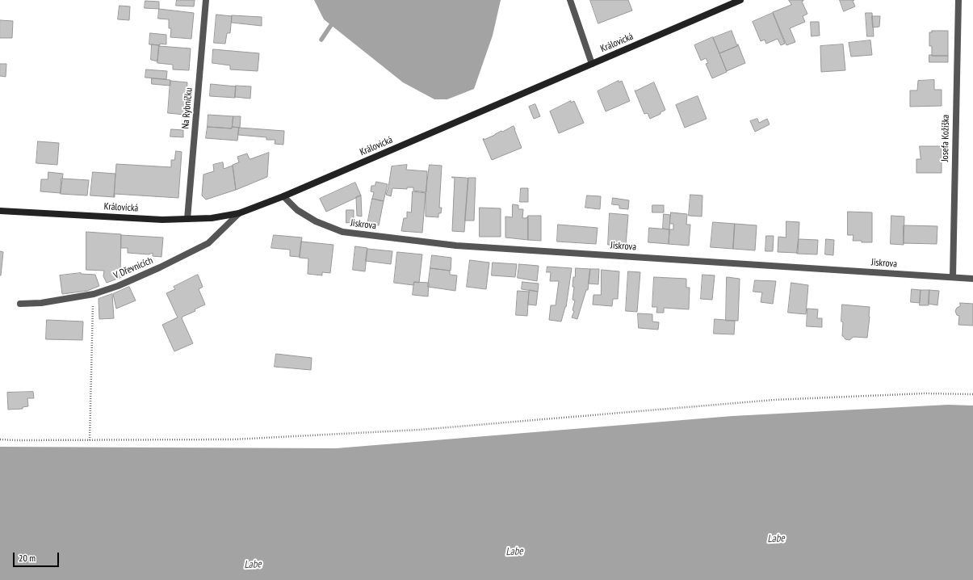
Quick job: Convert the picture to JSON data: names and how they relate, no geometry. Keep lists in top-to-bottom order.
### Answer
{
  "streets": {
    "main road": ["Královická"],
    "street": [
      "Na Rybníčku",
      "Josefa Kožíška",
      "Jiskrova",
      "V Dřevnicích"
    ]
  },
  "crossings": [
    ["Královická", "Na Rybníčku"],
    ["Královická", "Jiskrova"],
    ["Královická", "V Dřevnicích"],
    ["Josefa Kožíška", "Jiskrova"]
  ],
  "water": ["Labe"],
  "scale_bar": "20 m"
}
